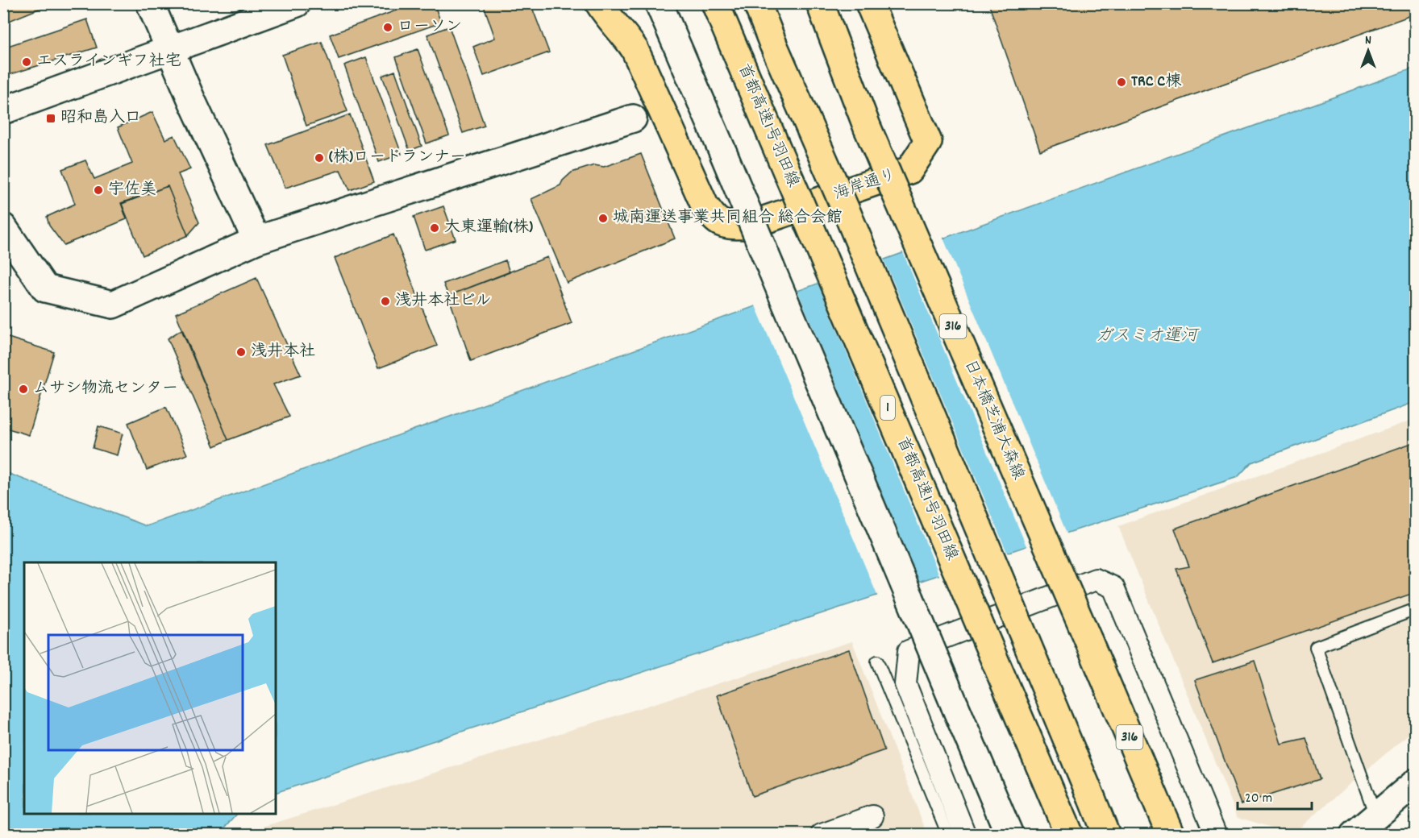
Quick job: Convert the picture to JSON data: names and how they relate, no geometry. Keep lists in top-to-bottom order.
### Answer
{
  "streets": {
    "main road": [
      "首都高速1号羽田線",
      "海岸通り",
      "316",
      "1",
      "日本橋芝浦大森線"
    ]
  },
  "water": ["ガスミオ運河"],
  "places": {
    "other": [
      "ローソン",
      "エスラインギフ社宅",
      "TRC C棟",
      "(株)ロードランナー",
      "宇佐美",
      "城南運送事業共同組合 総合会館",
      "大東運輸(株)",
      "浅井本社ビル",
      "浅井本社",
      "ムサシ物流センター"
    ],
    "transit": ["昭和島入口"]
  },
  "scale_bar": "20 m",
  "north": "top"
}
